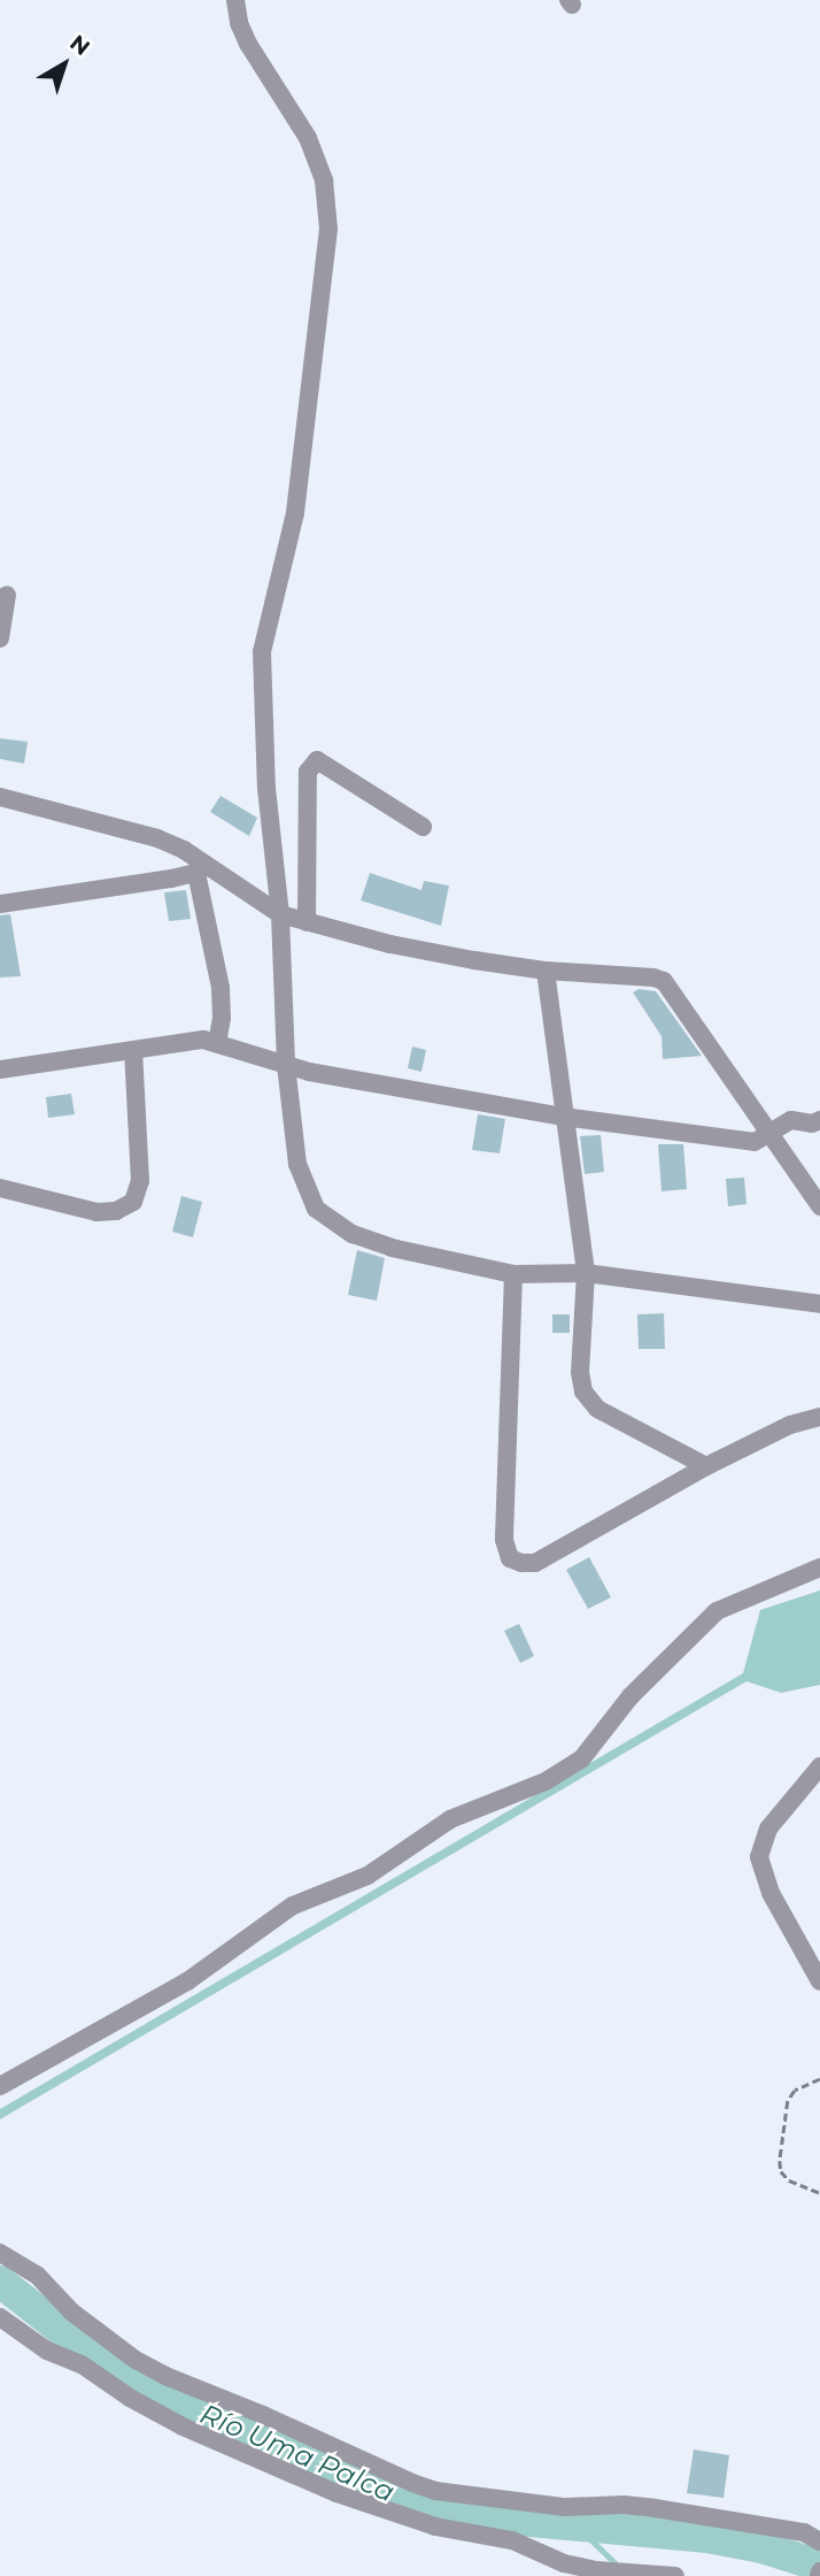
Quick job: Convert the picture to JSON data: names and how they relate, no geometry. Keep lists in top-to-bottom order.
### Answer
{
  "water": ["Río Uma Palca"],
  "north": "top right"
}
